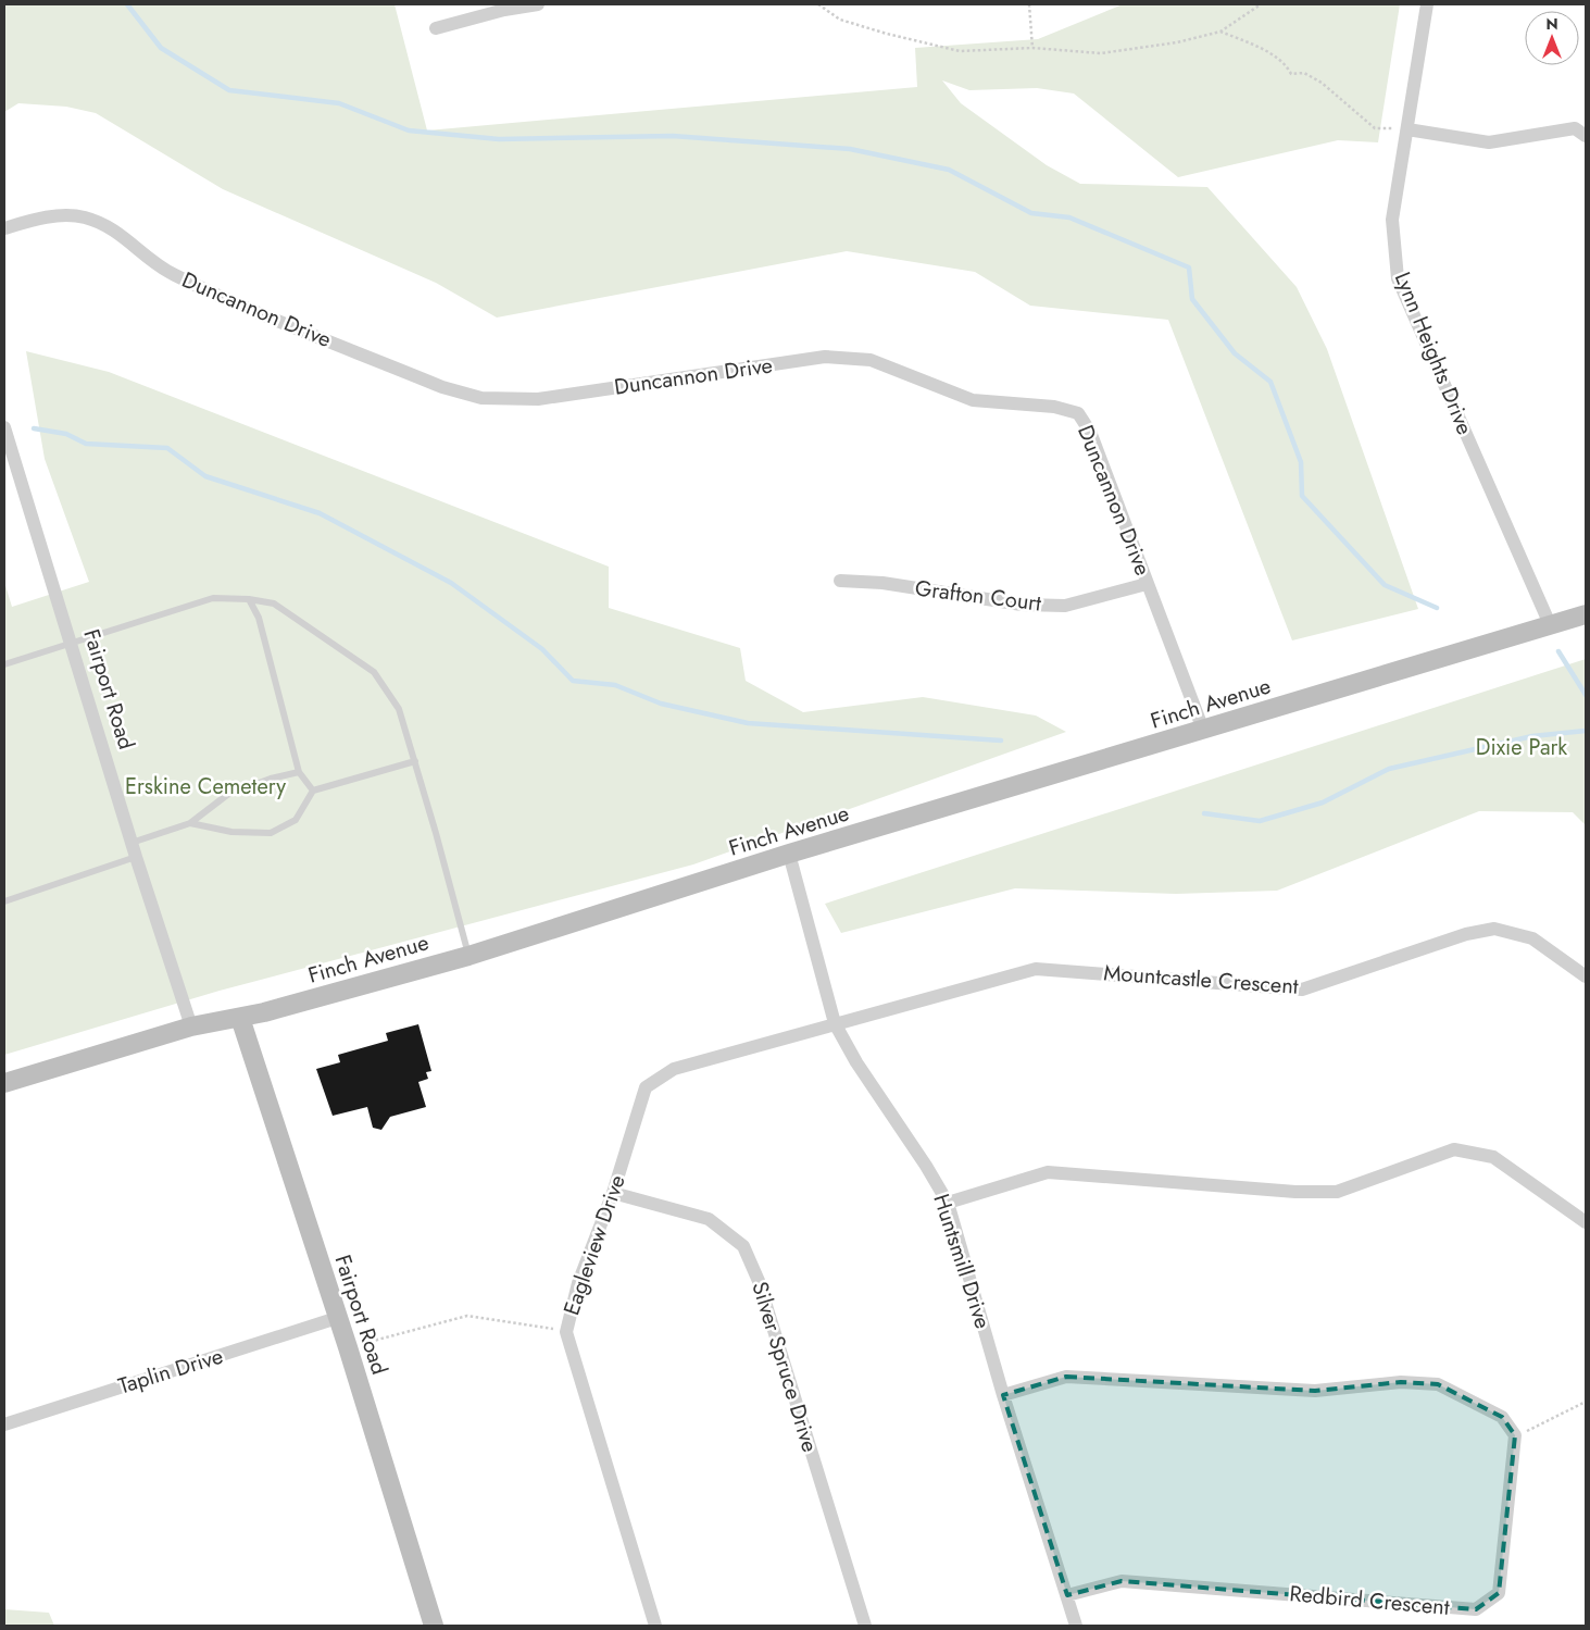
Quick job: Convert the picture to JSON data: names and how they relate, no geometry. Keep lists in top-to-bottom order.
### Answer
{
  "streets": {
    "main road": ["Fairport Road", "Finch Avenue"],
    "street": [
      "Duncannon Drive",
      "Lynn Heights Drive",
      "Grafton Court",
      "Mountcastle Crescent",
      "Eagleview Drive",
      "Huntsmill Drive",
      "Silver Spruce Drive",
      "Taplin Drive",
      "Redbird Crescent"
    ]
  },
  "crossings": [
    ["Duncannon Drive", "Grafton Court"],
    ["Duncannon Drive", "Finch Avenue"],
    ["Lynn Heights Drive", "Finch Avenue"],
    ["Fairport Road", "Finch Avenue"],
    ["Fairport Road", "Taplin Drive"],
    ["Finch Avenue", "Huntsmill Drive"],
    ["Mountcastle Crescent", "Eagleview Drive"],
    ["Mountcastle Crescent", "Huntsmill Drive"],
    ["Eagleview Drive", "Huntsmill Drive"],
    ["Eagleview Drive", "Silver Spruce Drive"],
    ["Huntsmill Drive", "Redbird Crescent"]
  ],
  "parks": ["Dixie Park", "Erskine Cemetery"],
  "north": "top"
}
